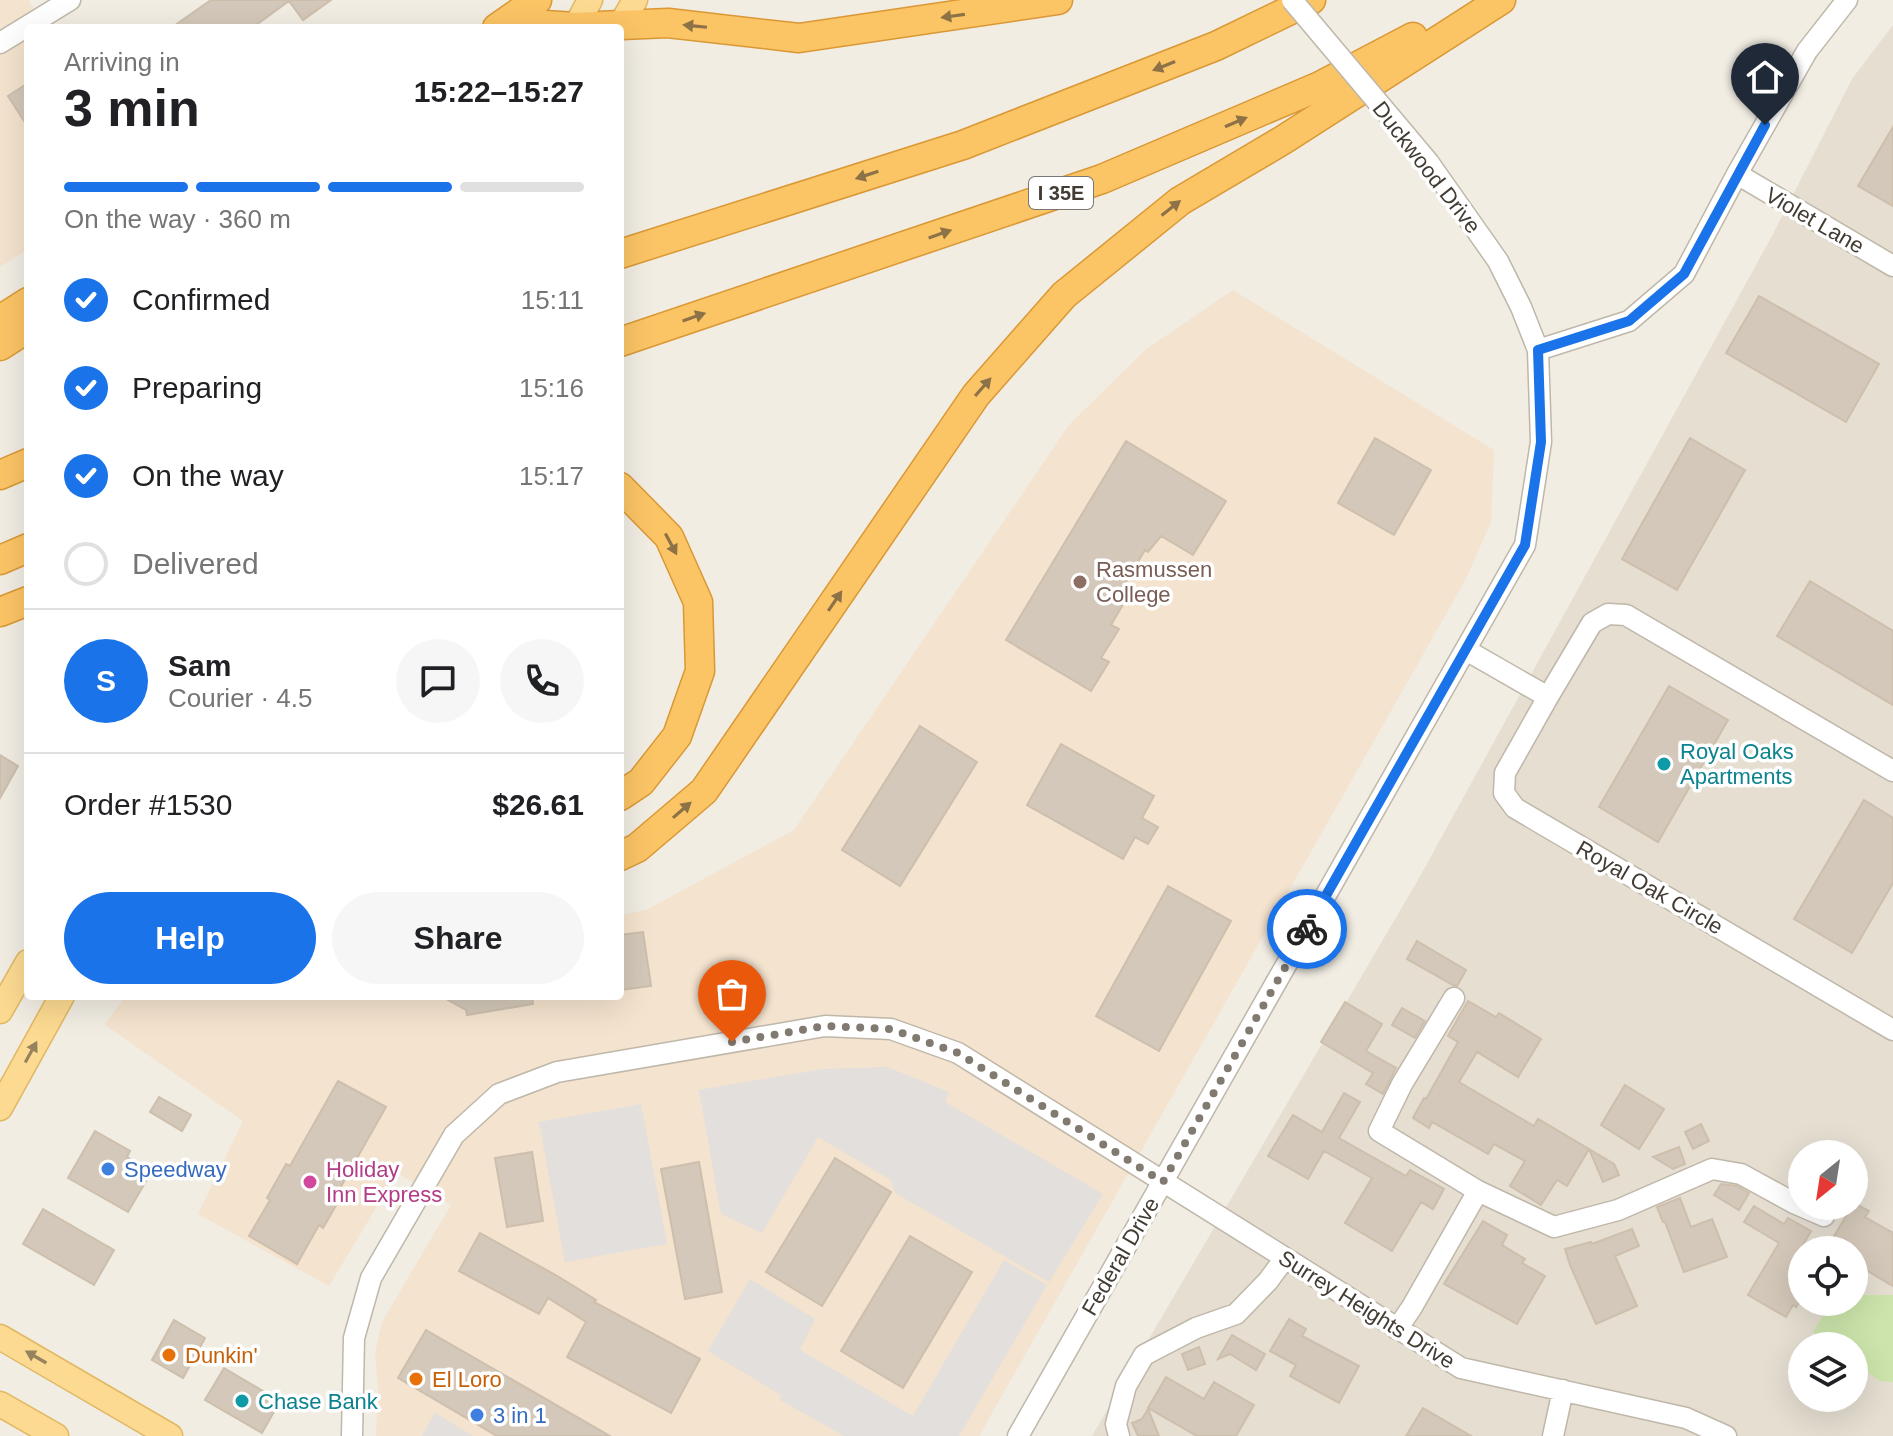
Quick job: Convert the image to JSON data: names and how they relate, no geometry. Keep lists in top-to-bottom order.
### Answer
{
  "streets": {
    "highway": ["I 35E"],
    "street": [
      "Duckwood Drive",
      "Violet Lane",
      "Royal Oak Circle",
      "Federal Drive",
      "Surrey Heights Drive"
    ]
  },
  "crossings": [
    ["Duckwood Drive", "Federal Drive"],
    ["Federal Drive", "Surrey Heights Drive"]
  ],
  "places": [
    "Rasmussen College",
    "Royal Oaks Apartments",
    "Speedway",
    "Holiday Inn Express",
    "Dunkin'",
    "El Loro",
    "Chase Bank",
    "3 in 1"
  ],
  "north": "bottom left",
  "page": {
    "heading": ["3 min", "Arriving in", "15:22–15:27"],
    "panel": [
      "Sam",
      "Courier · 4.5",
      "Order #1530",
      "$26.61"
    ],
    "bar": "On the way · 360 m",
    "list": [
      ["Confirmed", "15:11"],
      ["Preparing", "15:16"],
      ["On the way", "15:17"],
      "Delivered"
    ],
    "round": "S",
    "buttons": ["Help", "Share"]
  }
}
